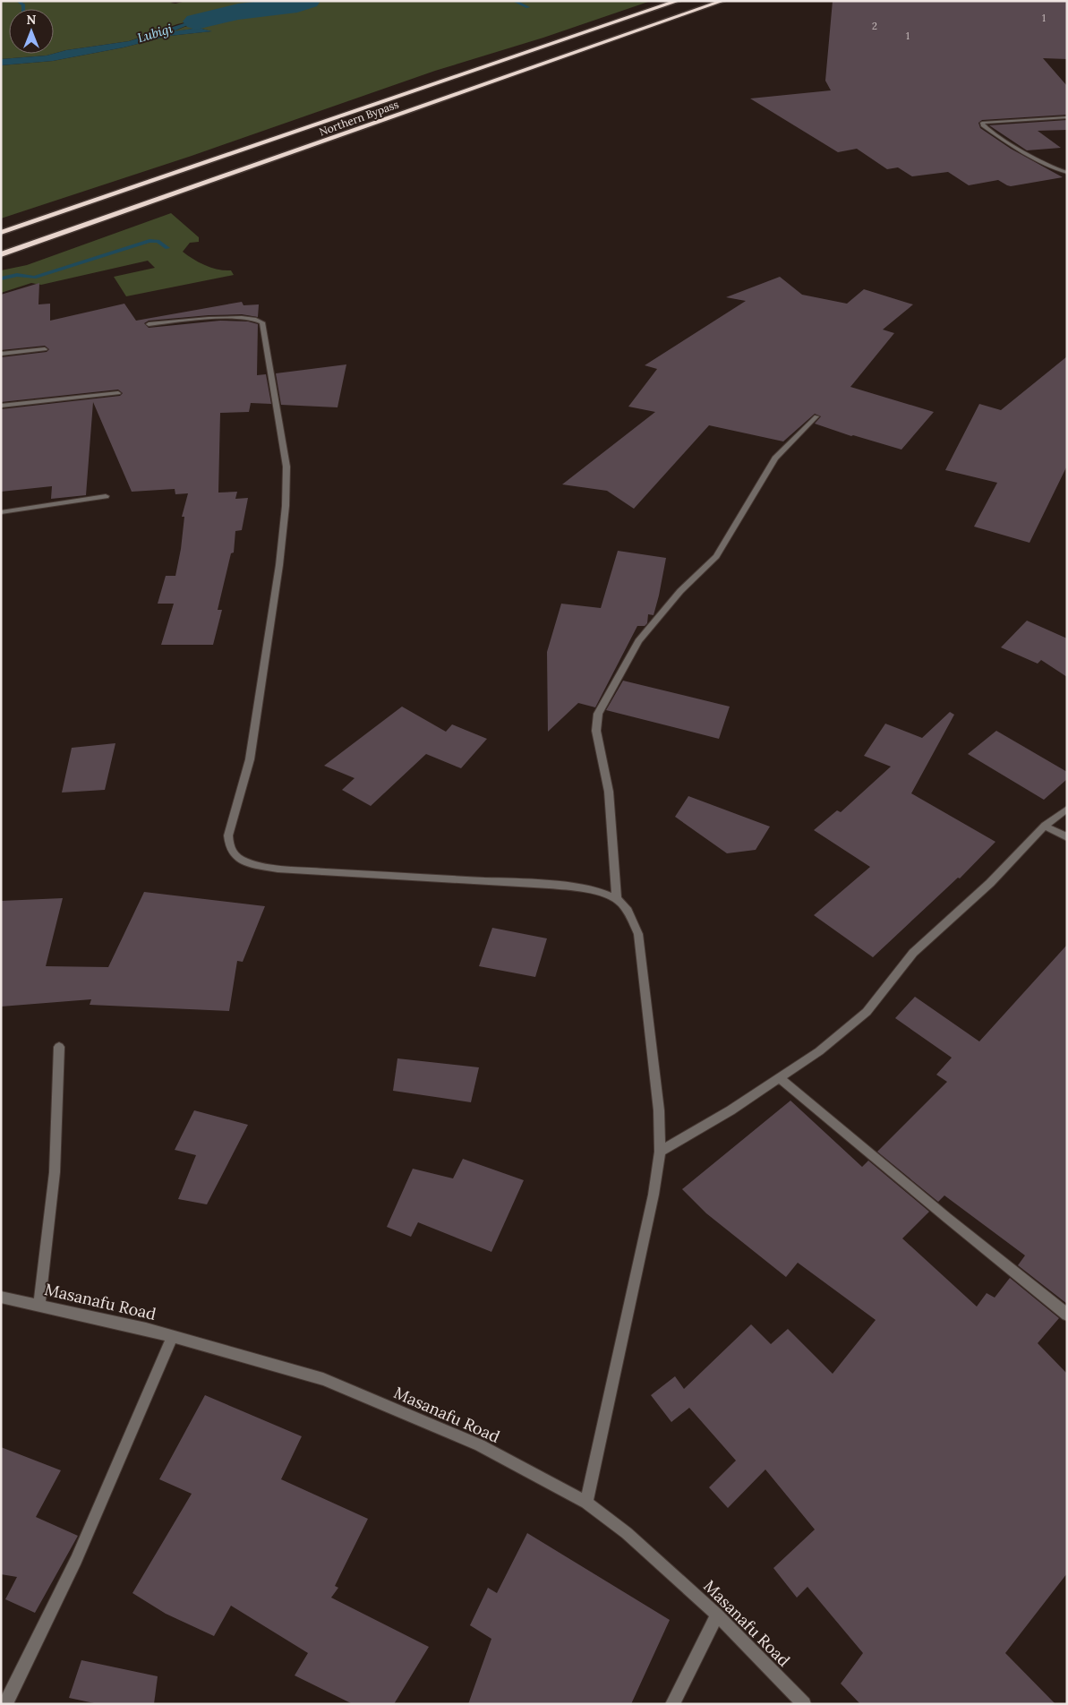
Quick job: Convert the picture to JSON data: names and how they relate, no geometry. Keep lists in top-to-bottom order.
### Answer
{
  "streets": {
    "highway": ["Northern Bypass"],
    "street": ["Masanafu Road"]
  },
  "water": ["Lubigi"],
  "house_numbers": ["1", "2", "1"],
  "north": "top"
}
